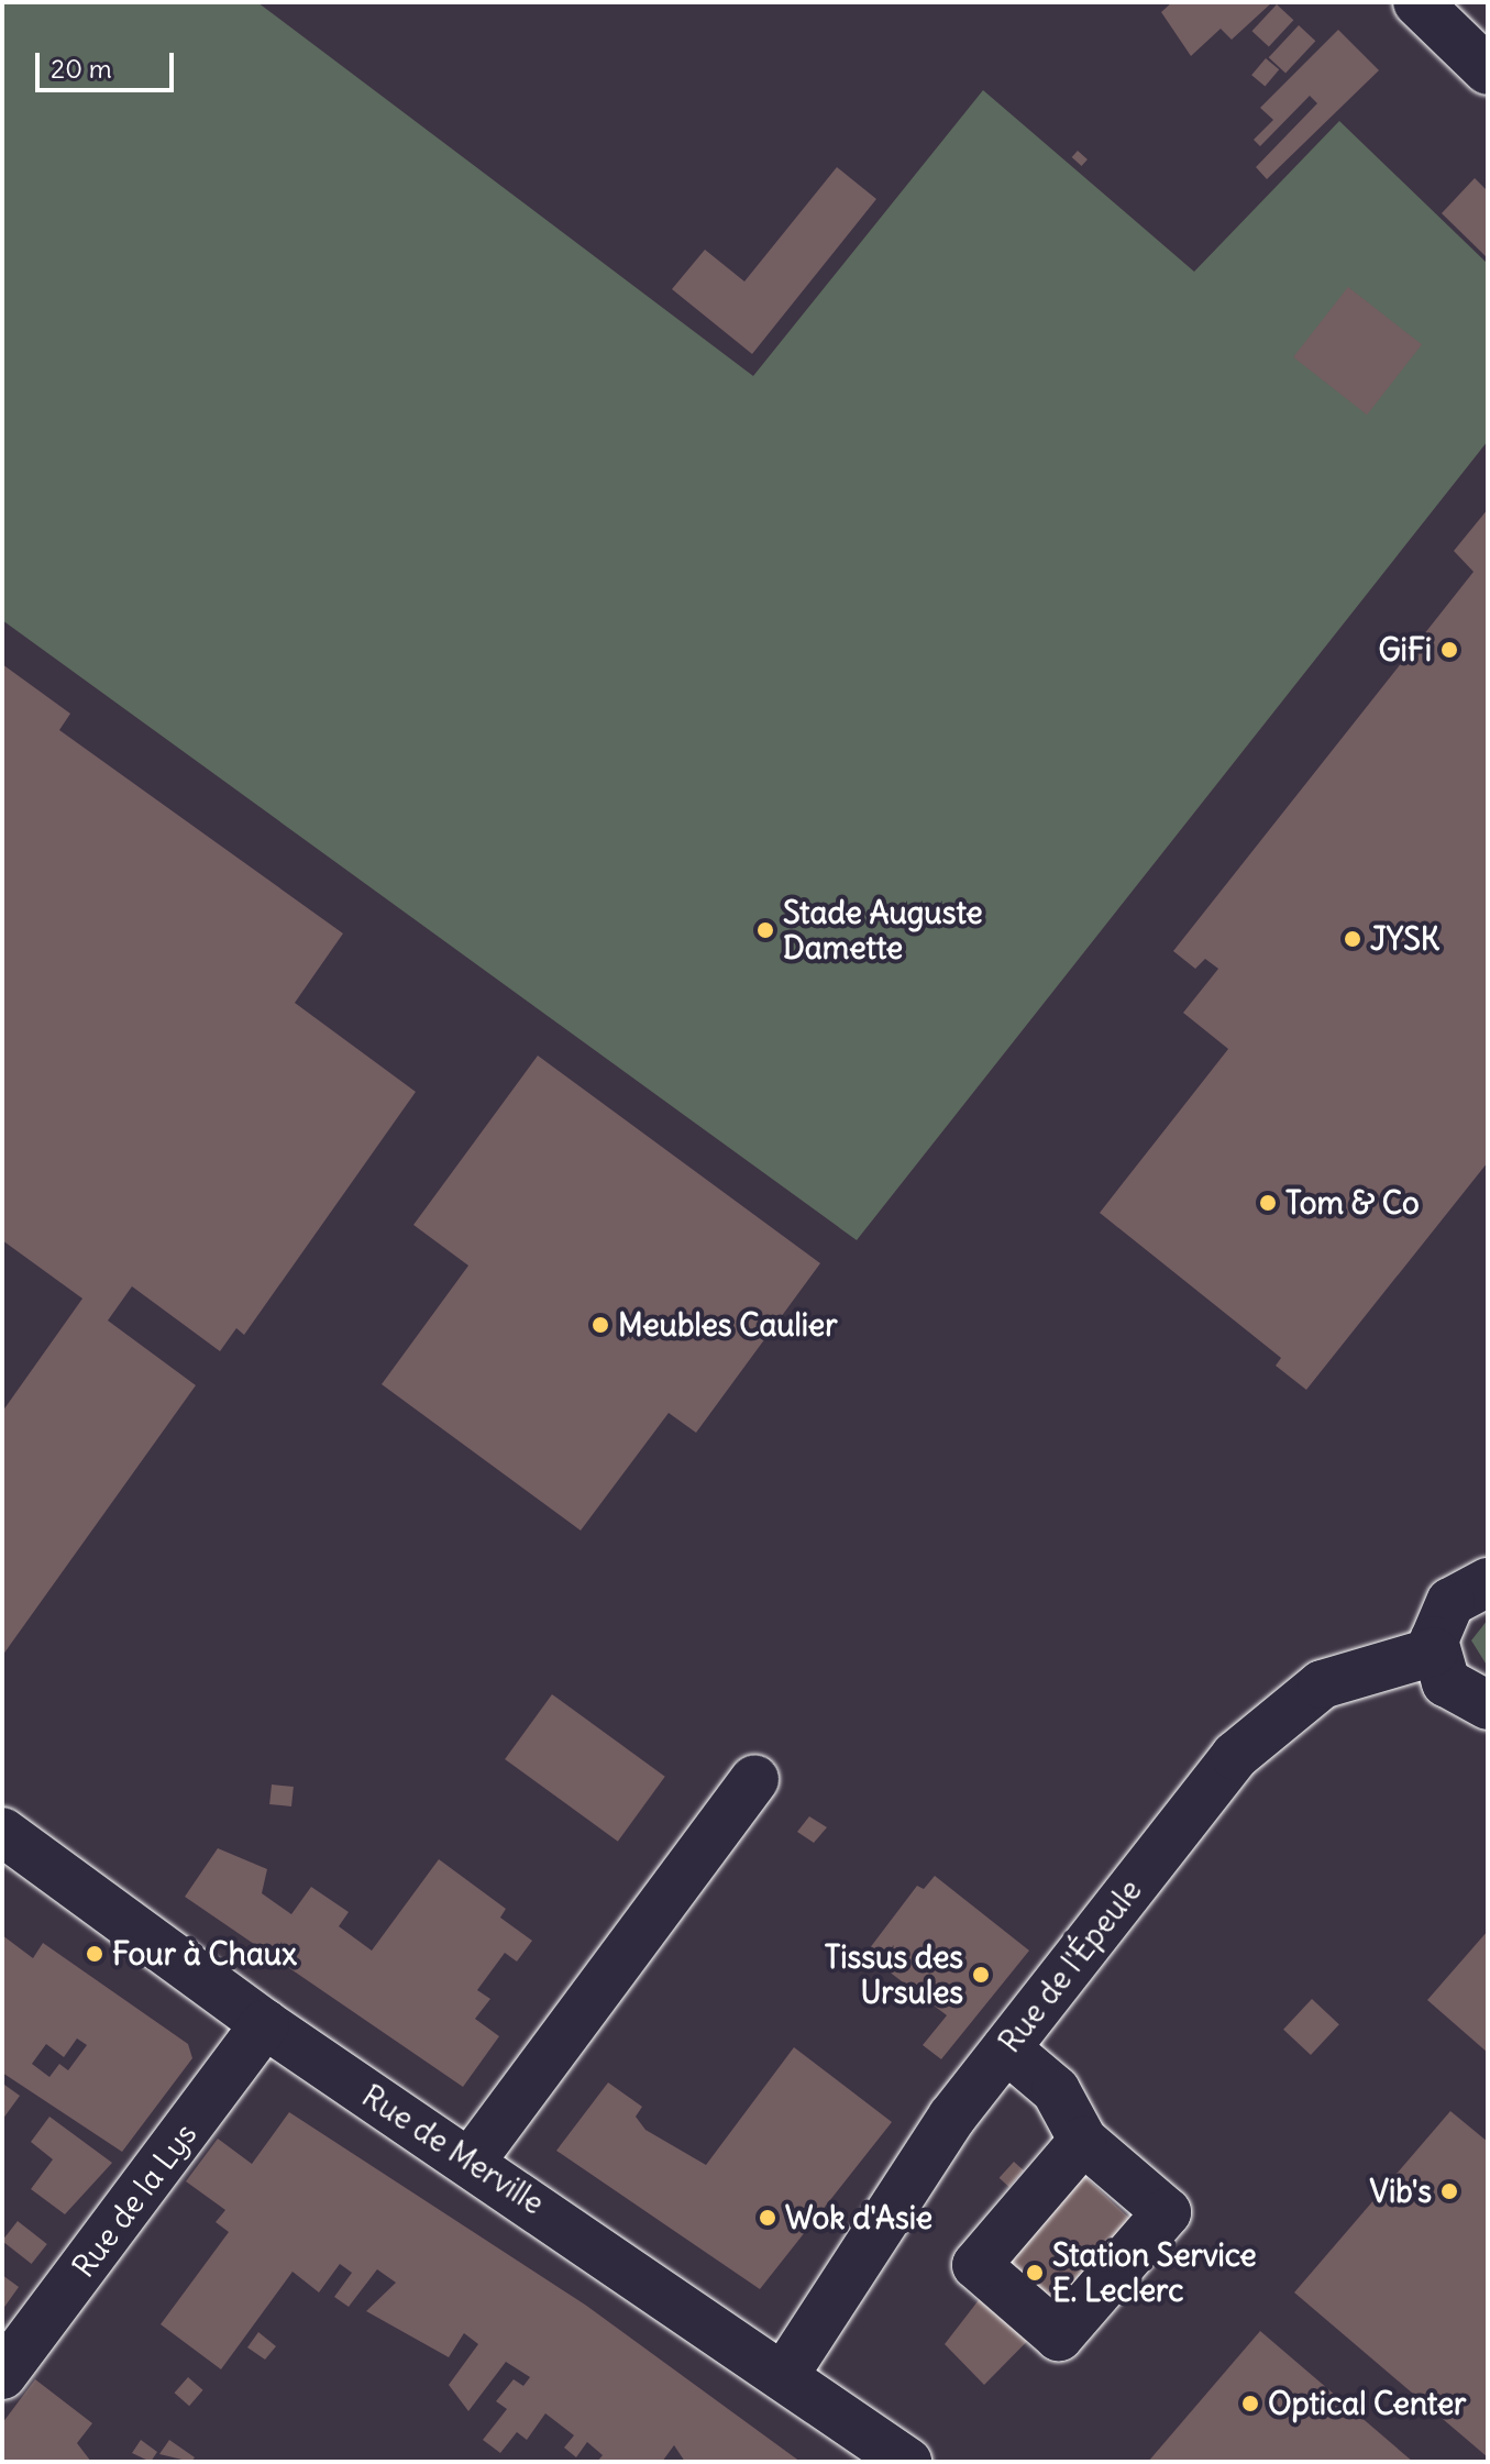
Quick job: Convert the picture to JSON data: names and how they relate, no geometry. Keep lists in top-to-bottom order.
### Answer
{
  "streets": {
    "street": ["Rue de l'Épeule", "Rue de Merville", "Rue de la Lys"]
  },
  "crossings": [
    ["Rue de l'Épeule", "Rue de Merville"],
    ["Rue de Merville", "Rue de la Lys"]
  ],
  "places": [
    "GiFi",
    "Stade Auguste Damette",
    "JYSK",
    "Tom & Co",
    "Meubles Caulier",
    "Four à Chaux",
    "Tissus des Ursules",
    "Vib's",
    "Wok d'Asie",
    "Station Service E. Leclerc",
    "Optical Center"
  ],
  "scale_bar": "20 m"
}
